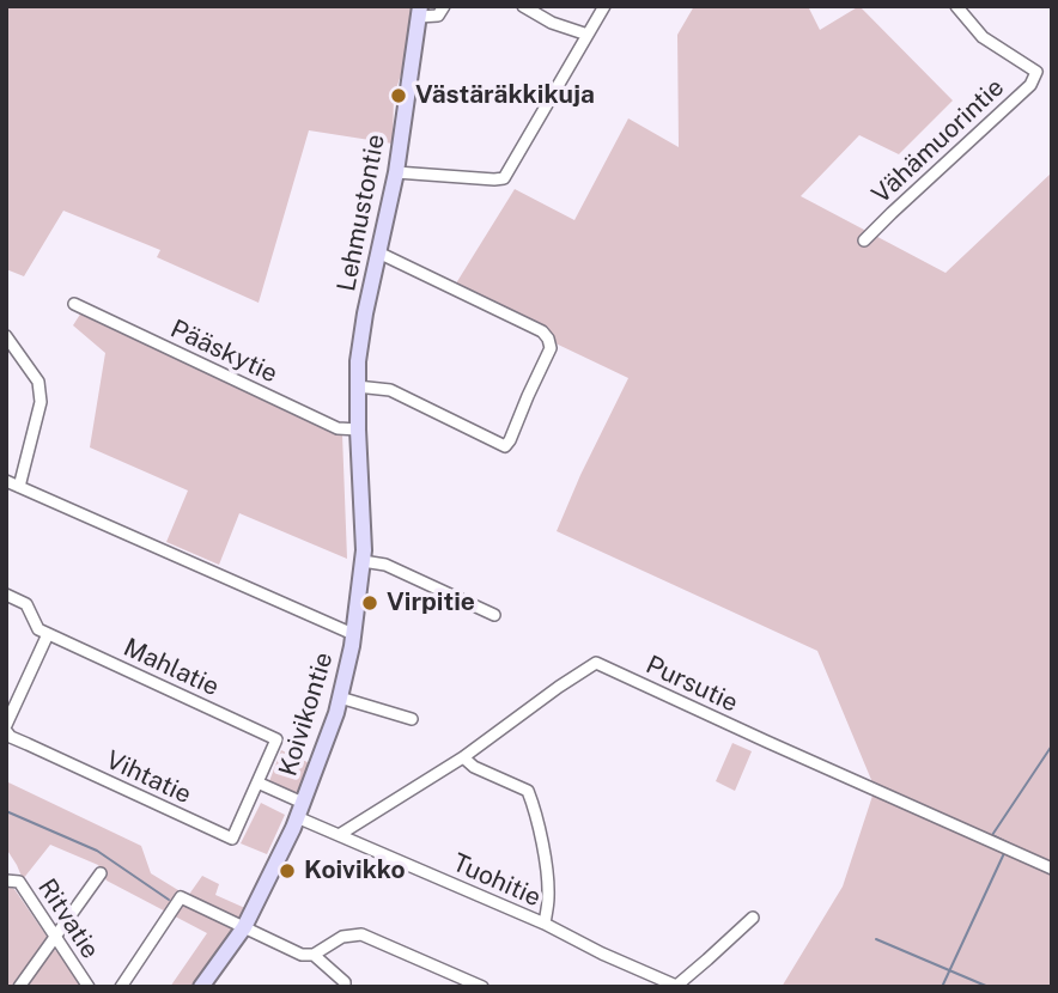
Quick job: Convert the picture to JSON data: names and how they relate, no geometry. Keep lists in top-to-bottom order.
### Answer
{
  "streets": {
    "main road": ["Lehmustontie", "Koivikontie"],
    "street": [
      "Vähämuorintie",
      "Pääskytie",
      "Mahlatie",
      "Pursutie",
      "Vihtatie",
      "Tuohitie",
      "Ritvatie"
    ]
  },
  "crossings": [
    ["Lehmustontie", "Pääskytie"],
    ["Lehmustontie", "Koivikontie"],
    ["Pääskytie", "Koivikontie"],
    ["Mahlatie", "Vihtatie"],
    ["Mahlatie", "Tuohitie"],
    ["Pursutie", "Tuohitie"],
    ["Koivikontie", "Tuohitie"]
  ],
  "places": ["Västäräkkikuja", "Virpitie", "Koivikko"]
}
